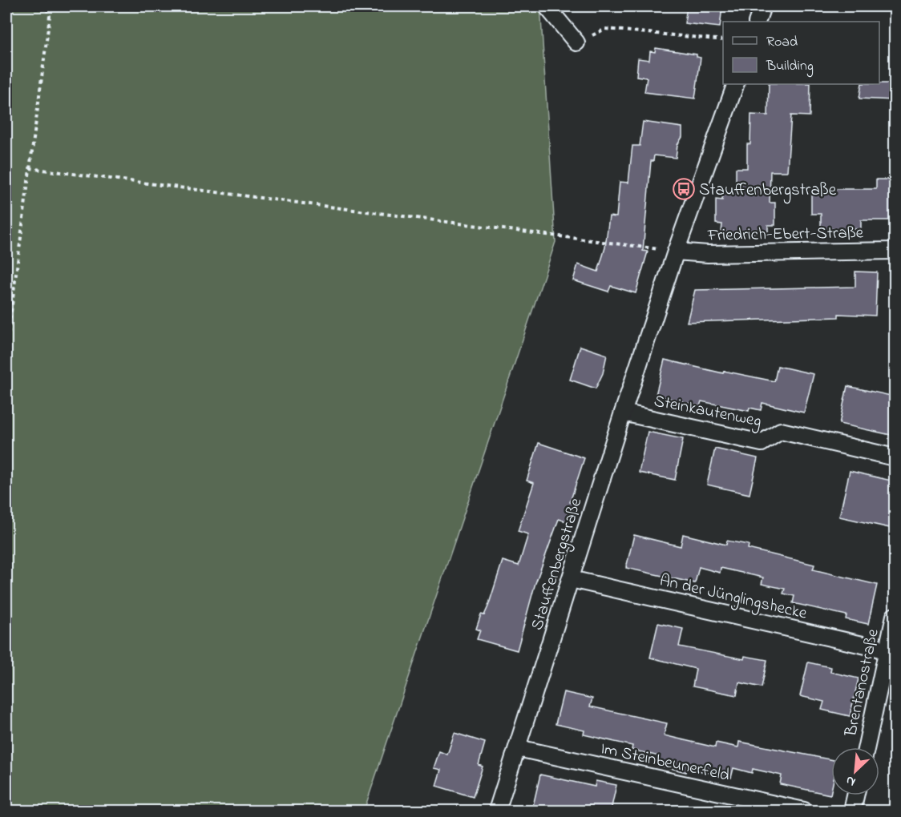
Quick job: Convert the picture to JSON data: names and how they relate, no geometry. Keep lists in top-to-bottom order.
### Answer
{
  "streets": {
    "street": [
      "Friedrich-Ebert-Straße",
      "Steinkautenweg",
      "Stauffenbergstraße",
      "An der Jünglingshecke",
      "Brentanostraße",
      "Im Steinbeunerfeld"
    ]
  },
  "crossings": [
    ["Friedrich-Ebert-Straße", "Stauffenbergstraße"],
    ["Steinkautenweg", "Stauffenbergstraße"],
    ["Stauffenbergstraße", "An der Jünglingshecke"],
    ["Stauffenbergstraße", "Im Steinbeunerfeld"],
    ["An der Jünglingshecke", "Brentanostraße"]
  ],
  "places": {
    "bus stop": ["Stauffenbergstraße"]
  },
  "legend": ["Road", "Building"],
  "north": "bottom left"
}
